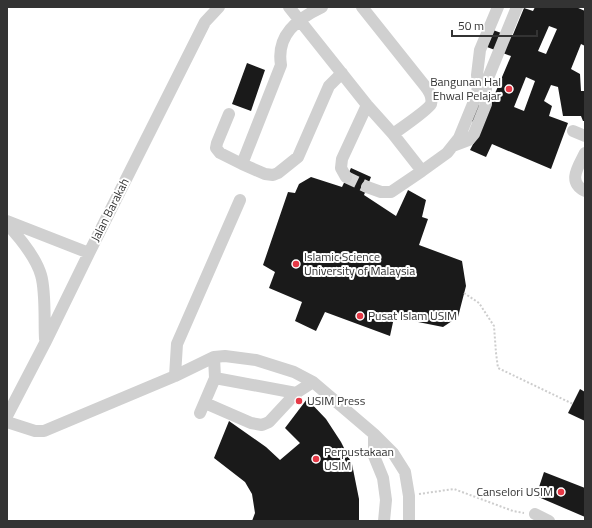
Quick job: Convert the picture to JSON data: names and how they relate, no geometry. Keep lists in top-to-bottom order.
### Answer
{
  "streets": {
    "street": ["Jalan Barakah"]
  },
  "places": [
    "Bangunan Hal Ehwal Pelajar",
    "Islamic Science University of Malaysia",
    "Pusat Islam USIM",
    "USIM Press",
    "Perpustakaan USIM",
    "Canselori USIM"
  ],
  "scale_bar": "50 m"
}
